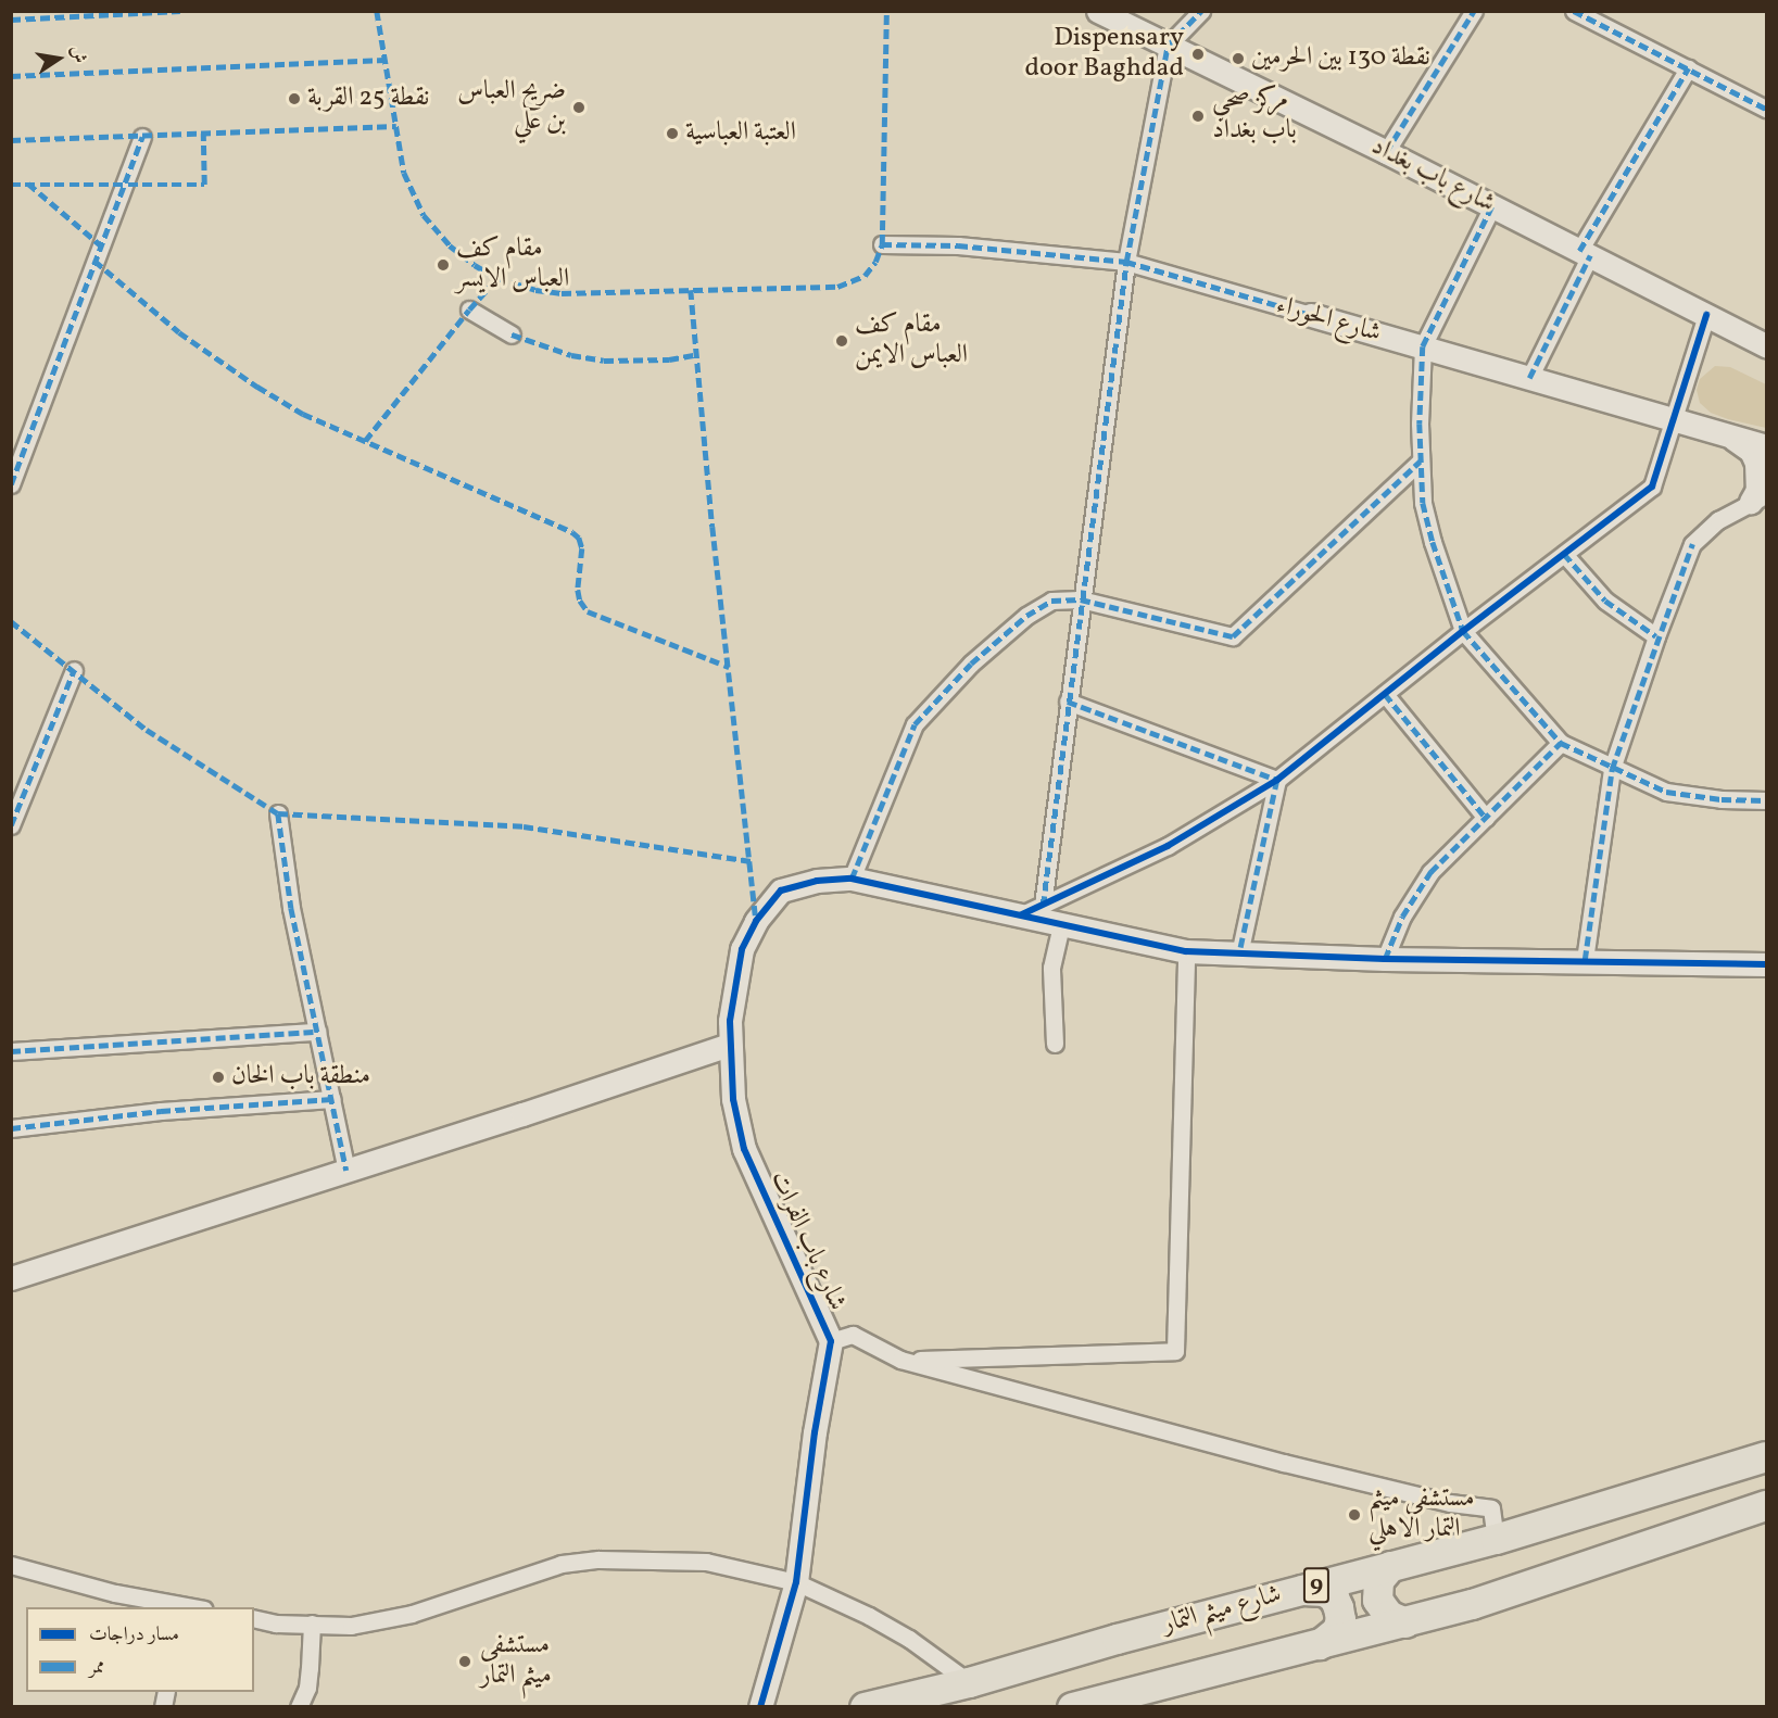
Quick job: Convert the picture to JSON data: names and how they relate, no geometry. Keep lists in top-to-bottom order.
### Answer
{
  "streets": {
    "highway": ["9", "شارع ميثم التمار"],
    "street": ["شارع باب بغداد", "شارع الحوراء", "شارع باب الفرات"]
  },
  "places": [
    "Dispensary door Baghdad",
    "نقطة 130 بين الحرمين",
    "نقطة 25 القربة",
    "ضريح العباس بن علي",
    "مركز صحي باب بغداد",
    "العتبة العباسية",
    "مقام كف العباس الايسر",
    "مقام كف العباس الايمن",
    "منطقة باب الخان",
    "مستشفى ميثم التمار الاهلي",
    "مستشفى ميثم التمار"
  ],
  "legend": ["مسار دراجات", "ممر"],
  "north": "right"
}
